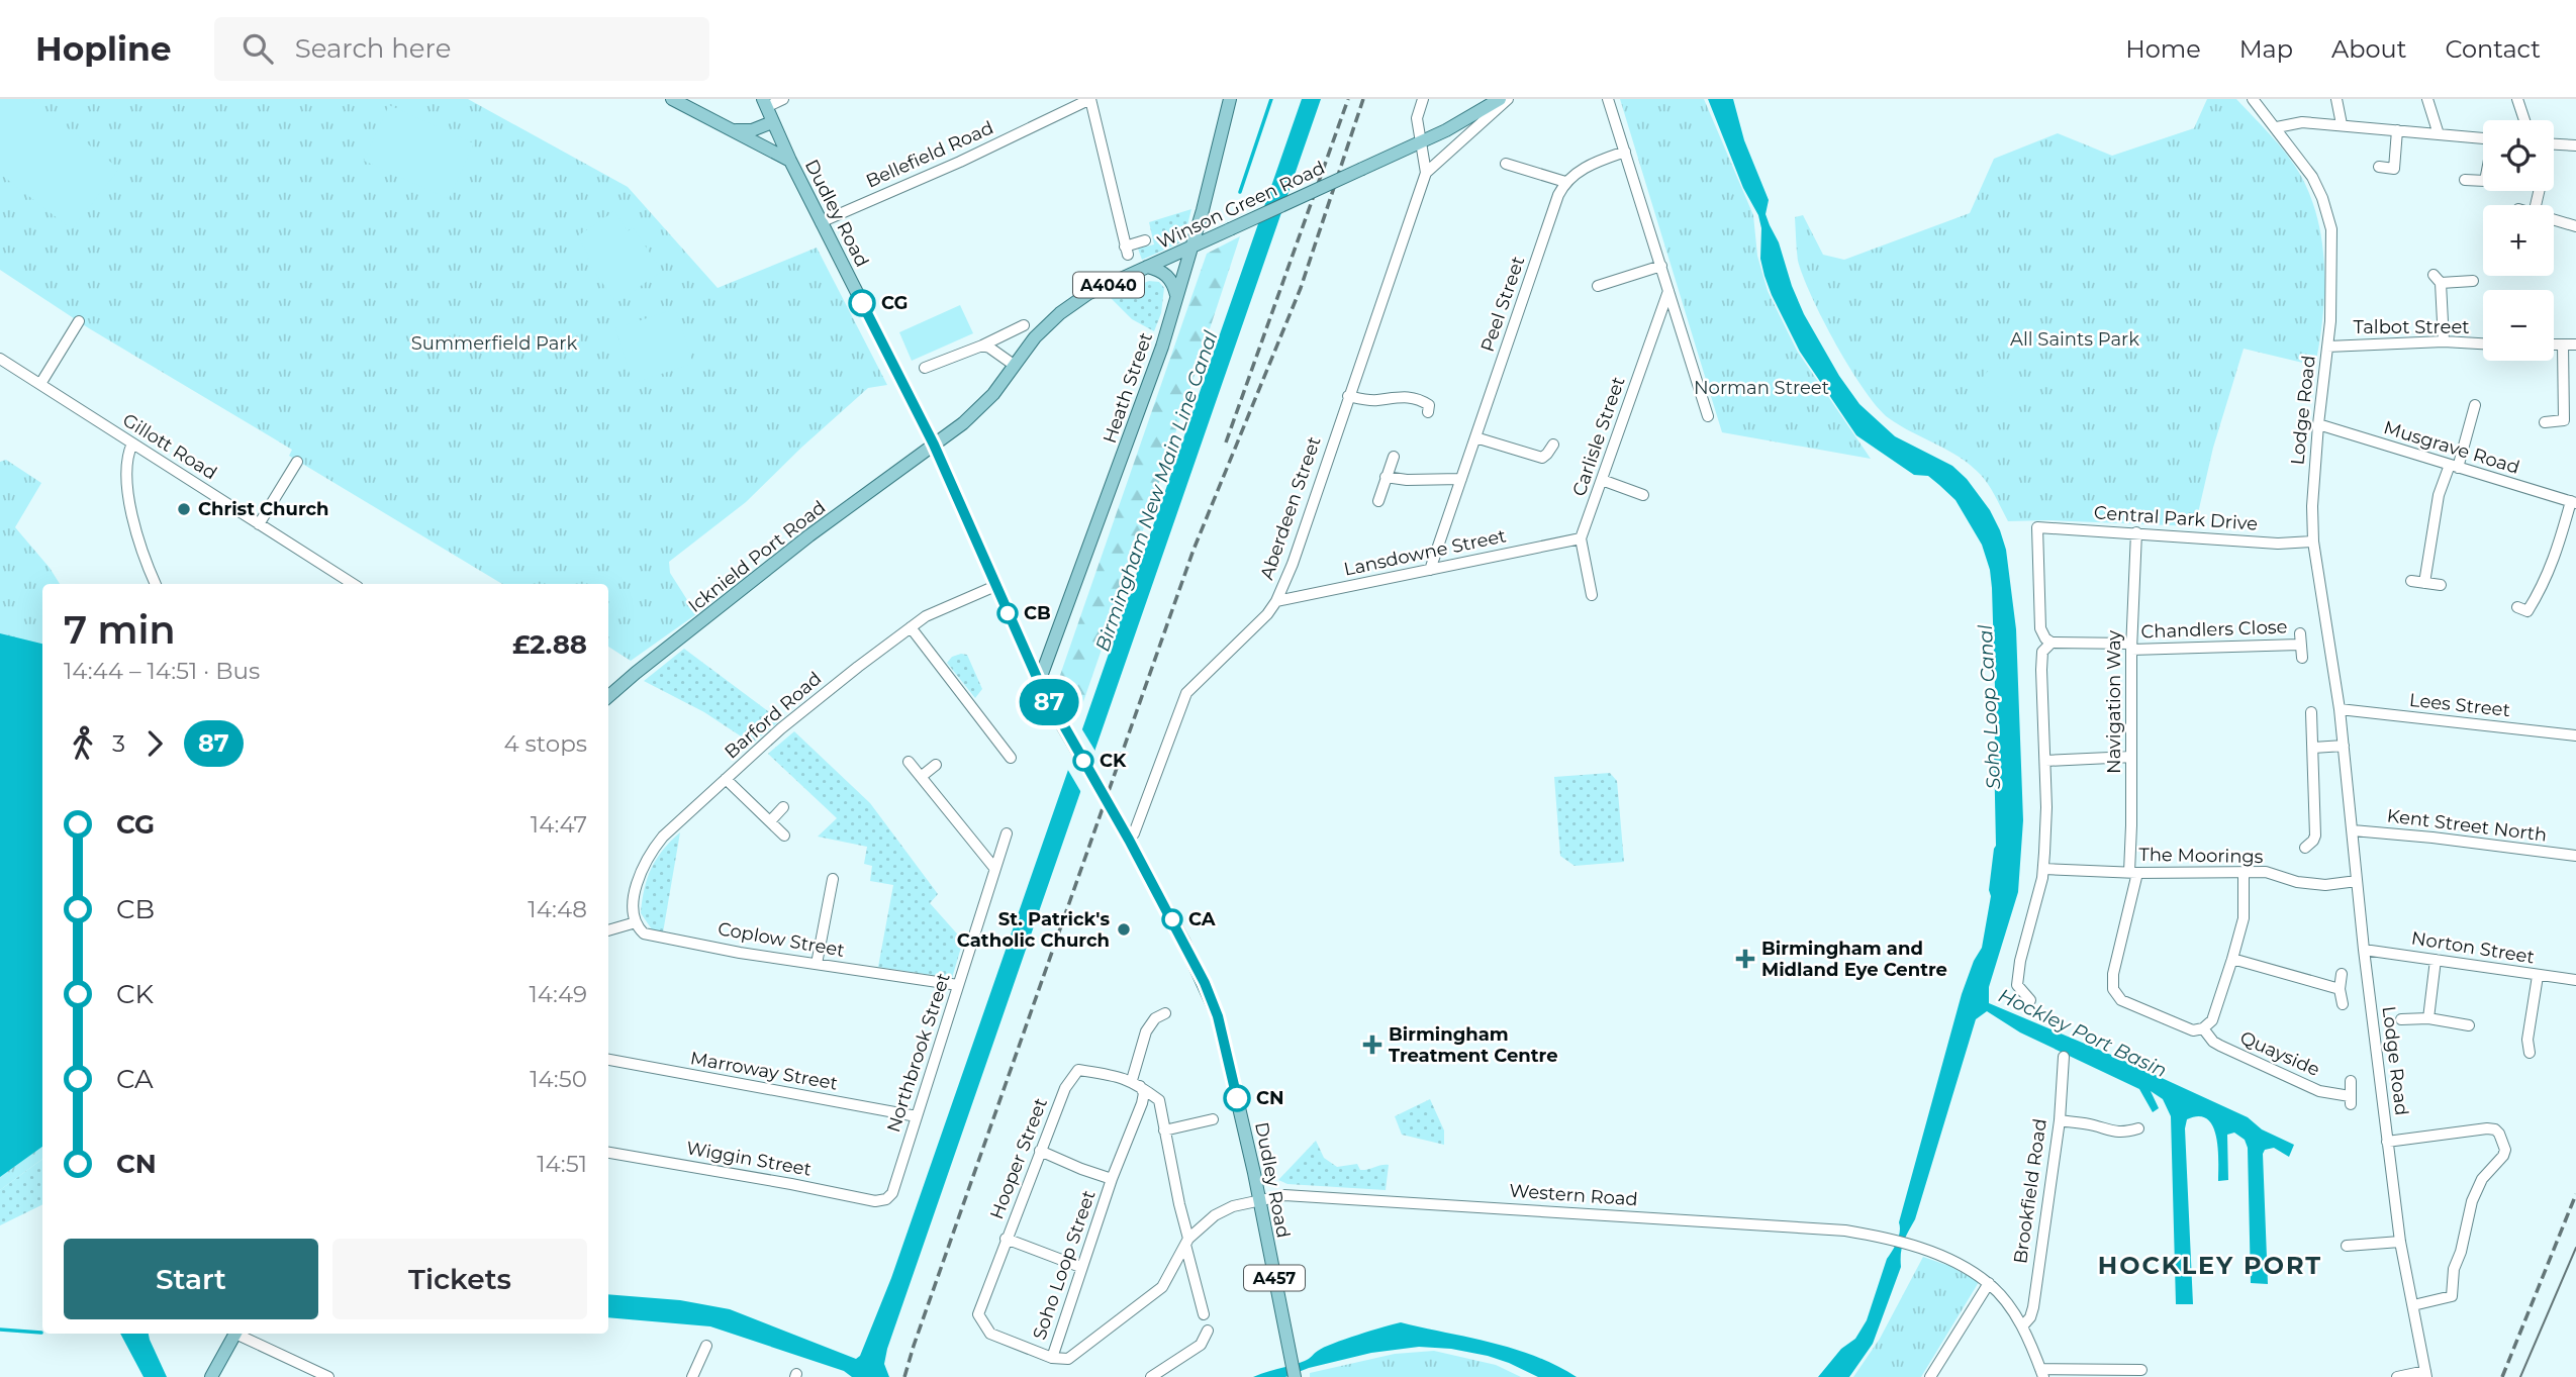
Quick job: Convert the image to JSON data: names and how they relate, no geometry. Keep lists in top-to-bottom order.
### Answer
{
  "streets": {
    "main road": [
      "Winson Green Road",
      "Dudley Road",
      "A4040",
      "Heath Street",
      "Icknield Port Road",
      "A457"
    ],
    "street": [
      "Bellefield Road",
      "Peel Street",
      "Talbot Street",
      "Lodge Road",
      "Carlisle Street",
      "Gillott Road",
      "Musgrave Road",
      "Aberdeen Street",
      "Central Park Drive",
      "Lansdowne Street",
      "Chandlers Close",
      "Navigation Way",
      "Lees Street",
      "Barford Road",
      "Kent Street North",
      "The Moorings",
      "Coplow Street",
      "Norton Street",
      "Northbrook Street",
      "Quayside",
      "Marroway Street",
      "Wiggin Street",
      "Hooper Street",
      "Brookfield Road",
      "Western Road",
      "Soho Loop Street"
    ]
  },
  "crossings": [
    ["Bellefield Road", "Dudley Road"],
    ["Winson Green Road", "Dudley Road"],
    ["Winson Green Road", "Heath Street"],
    ["Winson Green Road", "Aberdeen Street"],
    ["Winson Green Road", "Icknield Port Road"],
    ["Dudley Road", "Heath Street"],
    ["Dudley Road", "Aberdeen Street"],
    ["Dudley Road", "Icknield Port Road"],
    ["Dudley Road", "Barford Road"],
    ["Dudley Road", "Western Road"],
    ["Peel Street", "Lansdowne Street"],
    ["Talbot Street", "Lodge Road"],
    ["Lodge Road", "Musgrave Road"],
    ["Lodge Road", "Central Park Drive"],
    ["Lodge Road", "Lees Street"],
    ["Lodge Road", "Kent Street North"],
    ["Lodge Road", "The Moorings"],
    ["Lodge Road", "Norton Street"],
    ["Carlisle Street", "Lansdowne Street"],
    ["Aberdeen Street", "Lansdowne Street"],
    ["Central Park Drive", "Chandlers Close"],
    ["Central Park Drive", "Navigation Way"],
    ["Chandlers Close", "Navigation Way"],
    ["Navigation Way", "The Moorings"],
    ["Navigation Way", "Quayside"],
    ["Barford Road", "Coplow Street"],
    ["Coplow Street", "Northbrook Street"],
    ["Northbrook Street", "Marroway Street"],
    ["Northbrook Street", "Wiggin Street"],
    ["Hooper Street", "Soho Loop Street"],
    ["Brookfield Road", "Western Road"],
    ["Western Road", "Soho Loop Street"]
  ],
  "districts": ["HOCKLEY PORT"],
  "water": ["Birmingham New Main Line Canal", "Soho Loop Canal", "Hockley Port Basin"],
  "parks": ["All Saints Park", "Summerfield Park", "Norman Street"],
  "places": {
    "other": [
      "CG",
      "Christ Church",
      "CB",
      "CK",
      "CA",
      "St. Patrick's Catholic Church",
      "CN"
    ],
    "health": ["Birmingham and Midland Eye Centre", "Birmingham Treatment Centre"]
  },
  "lines": ["bus line 87"],
  "page": {
    "header": "Hopline",
    "search": "Search here",
    "nav": [
      "Home",
      "Map",
      "About",
      "Contact"
    ],
    "on_map": "87",
    "map_buttons": ["+", "−"],
    "heading": ["7 min", "14:44 – 14:51 · Bus", "£2.88"],
    "legs": ["3", "87", "4 stops"],
    "list": [
      {
        "name": "CG",
        "value": "14:47"
      },
      {
        "name": "CB",
        "value": "14:48"
      },
      {
        "name": "CK",
        "value": "14:49"
      },
      {
        "name": "CA",
        "value": "14:50"
      },
      {
        "name": "CN",
        "value": "14:51"
      }
    ],
    "buttons": ["Start", "Tickets"]
  }
}
